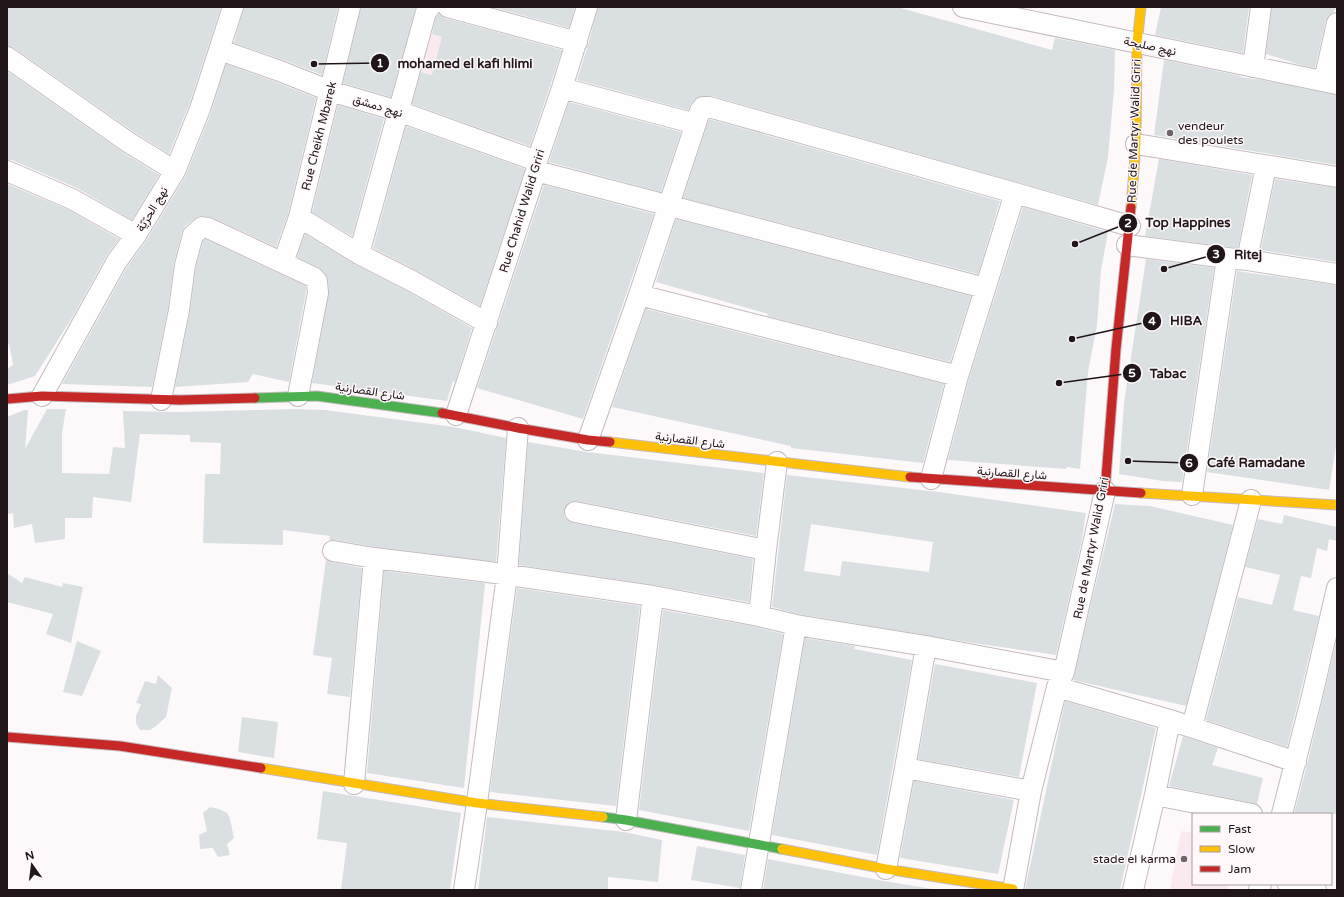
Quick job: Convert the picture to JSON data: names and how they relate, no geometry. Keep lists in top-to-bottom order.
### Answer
{
  "streets": {
    "street": [
      "نهج صليحة",
      "نهج دمشق",
      "Rue de Martyr Walid Griri",
      "Rue Cheikh Mbarek",
      "نهج الحرّيّة",
      "Rue Chahid Walid Griri",
      "شارع القصارنية"
    ]
  },
  "crossings": [
    ["نهج صليحة", "Rue de Martyr Walid Griri"],
    ["نهج دمشق", "Rue Cheikh Mbarek"],
    ["نهج دمشق", "نهج الحرّيّة"],
    ["نهج دمشق", "Rue Chahid Walid Griri"],
    ["Rue de Martyr Walid Griri", "شارع القصارنية"],
    ["نهج الحرّيّة", "شارع القصارنية"],
    ["Rue Chahid Walid Griri", "شارع القصارنية"]
  ],
  "places": [
    "mohamed el kafi hlimi",
    "vendeur des poulets",
    "Top Happines",
    "Ritej",
    "HIBA",
    "Tabac",
    "Café Ramadane",
    "stade el karma"
  ],
  "legend": ["Fast", "Slow", "Jam"],
  "north": "top"
}
